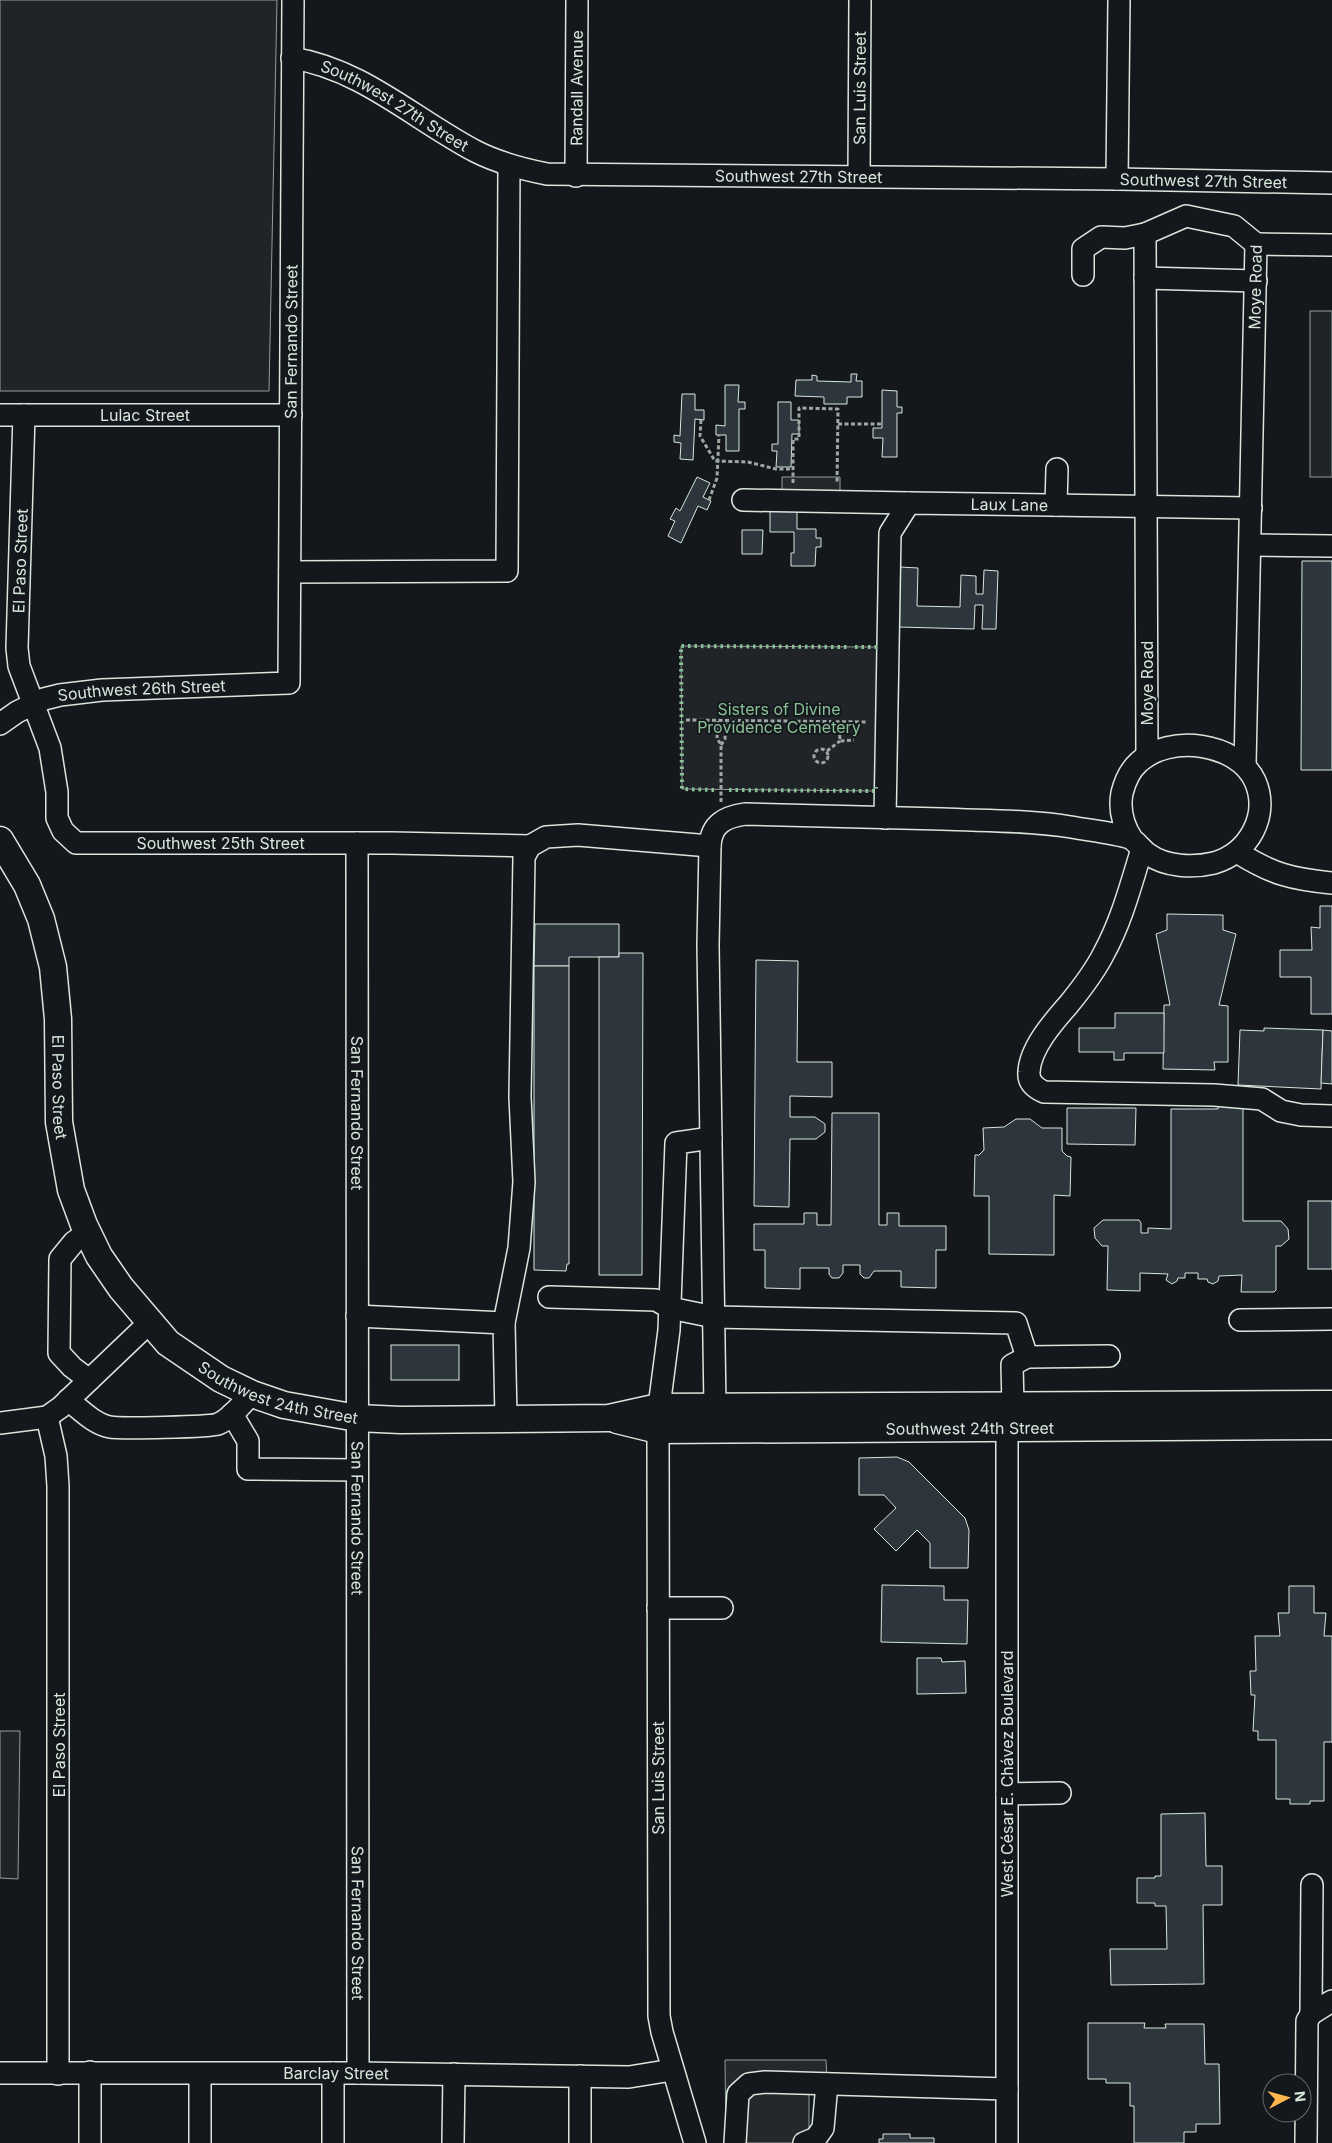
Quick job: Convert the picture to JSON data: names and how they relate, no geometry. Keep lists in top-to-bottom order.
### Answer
{
  "streets": {
    "main road": ["El Paso Street", "Southwest 24th Street"],
    "street": [
      "Randall Avenue",
      "San Luis Street",
      "Southwest 27th Street",
      "Moye Road",
      "San Fernando Street",
      "Lulac Street",
      "Laux Lane",
      "Southwest 26th Street",
      "Southwest 25th Street",
      "West César E. Chávez Boulevard",
      "Barclay Street"
    ]
  },
  "crossings": [
    ["Randall Avenue", "Southwest 27th Street"],
    ["San Luis Street", "Southwest 27th Street"],
    ["San Luis Street", "Southwest 24th Street"],
    ["San Luis Street", "Barclay Street"],
    ["Southwest 27th Street", "San Fernando Street"],
    ["Moye Road", "Laux Lane"],
    ["San Fernando Street", "Lulac Street"],
    ["San Fernando Street", "Southwest 26th Street"],
    ["San Fernando Street", "Southwest 25th Street"],
    ["San Fernando Street", "Southwest 24th Street"],
    ["San Fernando Street", "Barclay Street"],
    ["Lulac Street", "El Paso Street"],
    ["El Paso Street", "Southwest 26th Street"],
    ["El Paso Street", "Southwest 25th Street"],
    ["El Paso Street", "Southwest 24th Street"],
    ["El Paso Street", "Barclay Street"],
    ["Southwest 26th Street", "Southwest 25th Street"],
    ["Southwest 24th Street", "West César E. Chávez Boulevard"]
  ],
  "parks": ["Sisters of Divine Providence Cemetery"],
  "north": "right"
}
